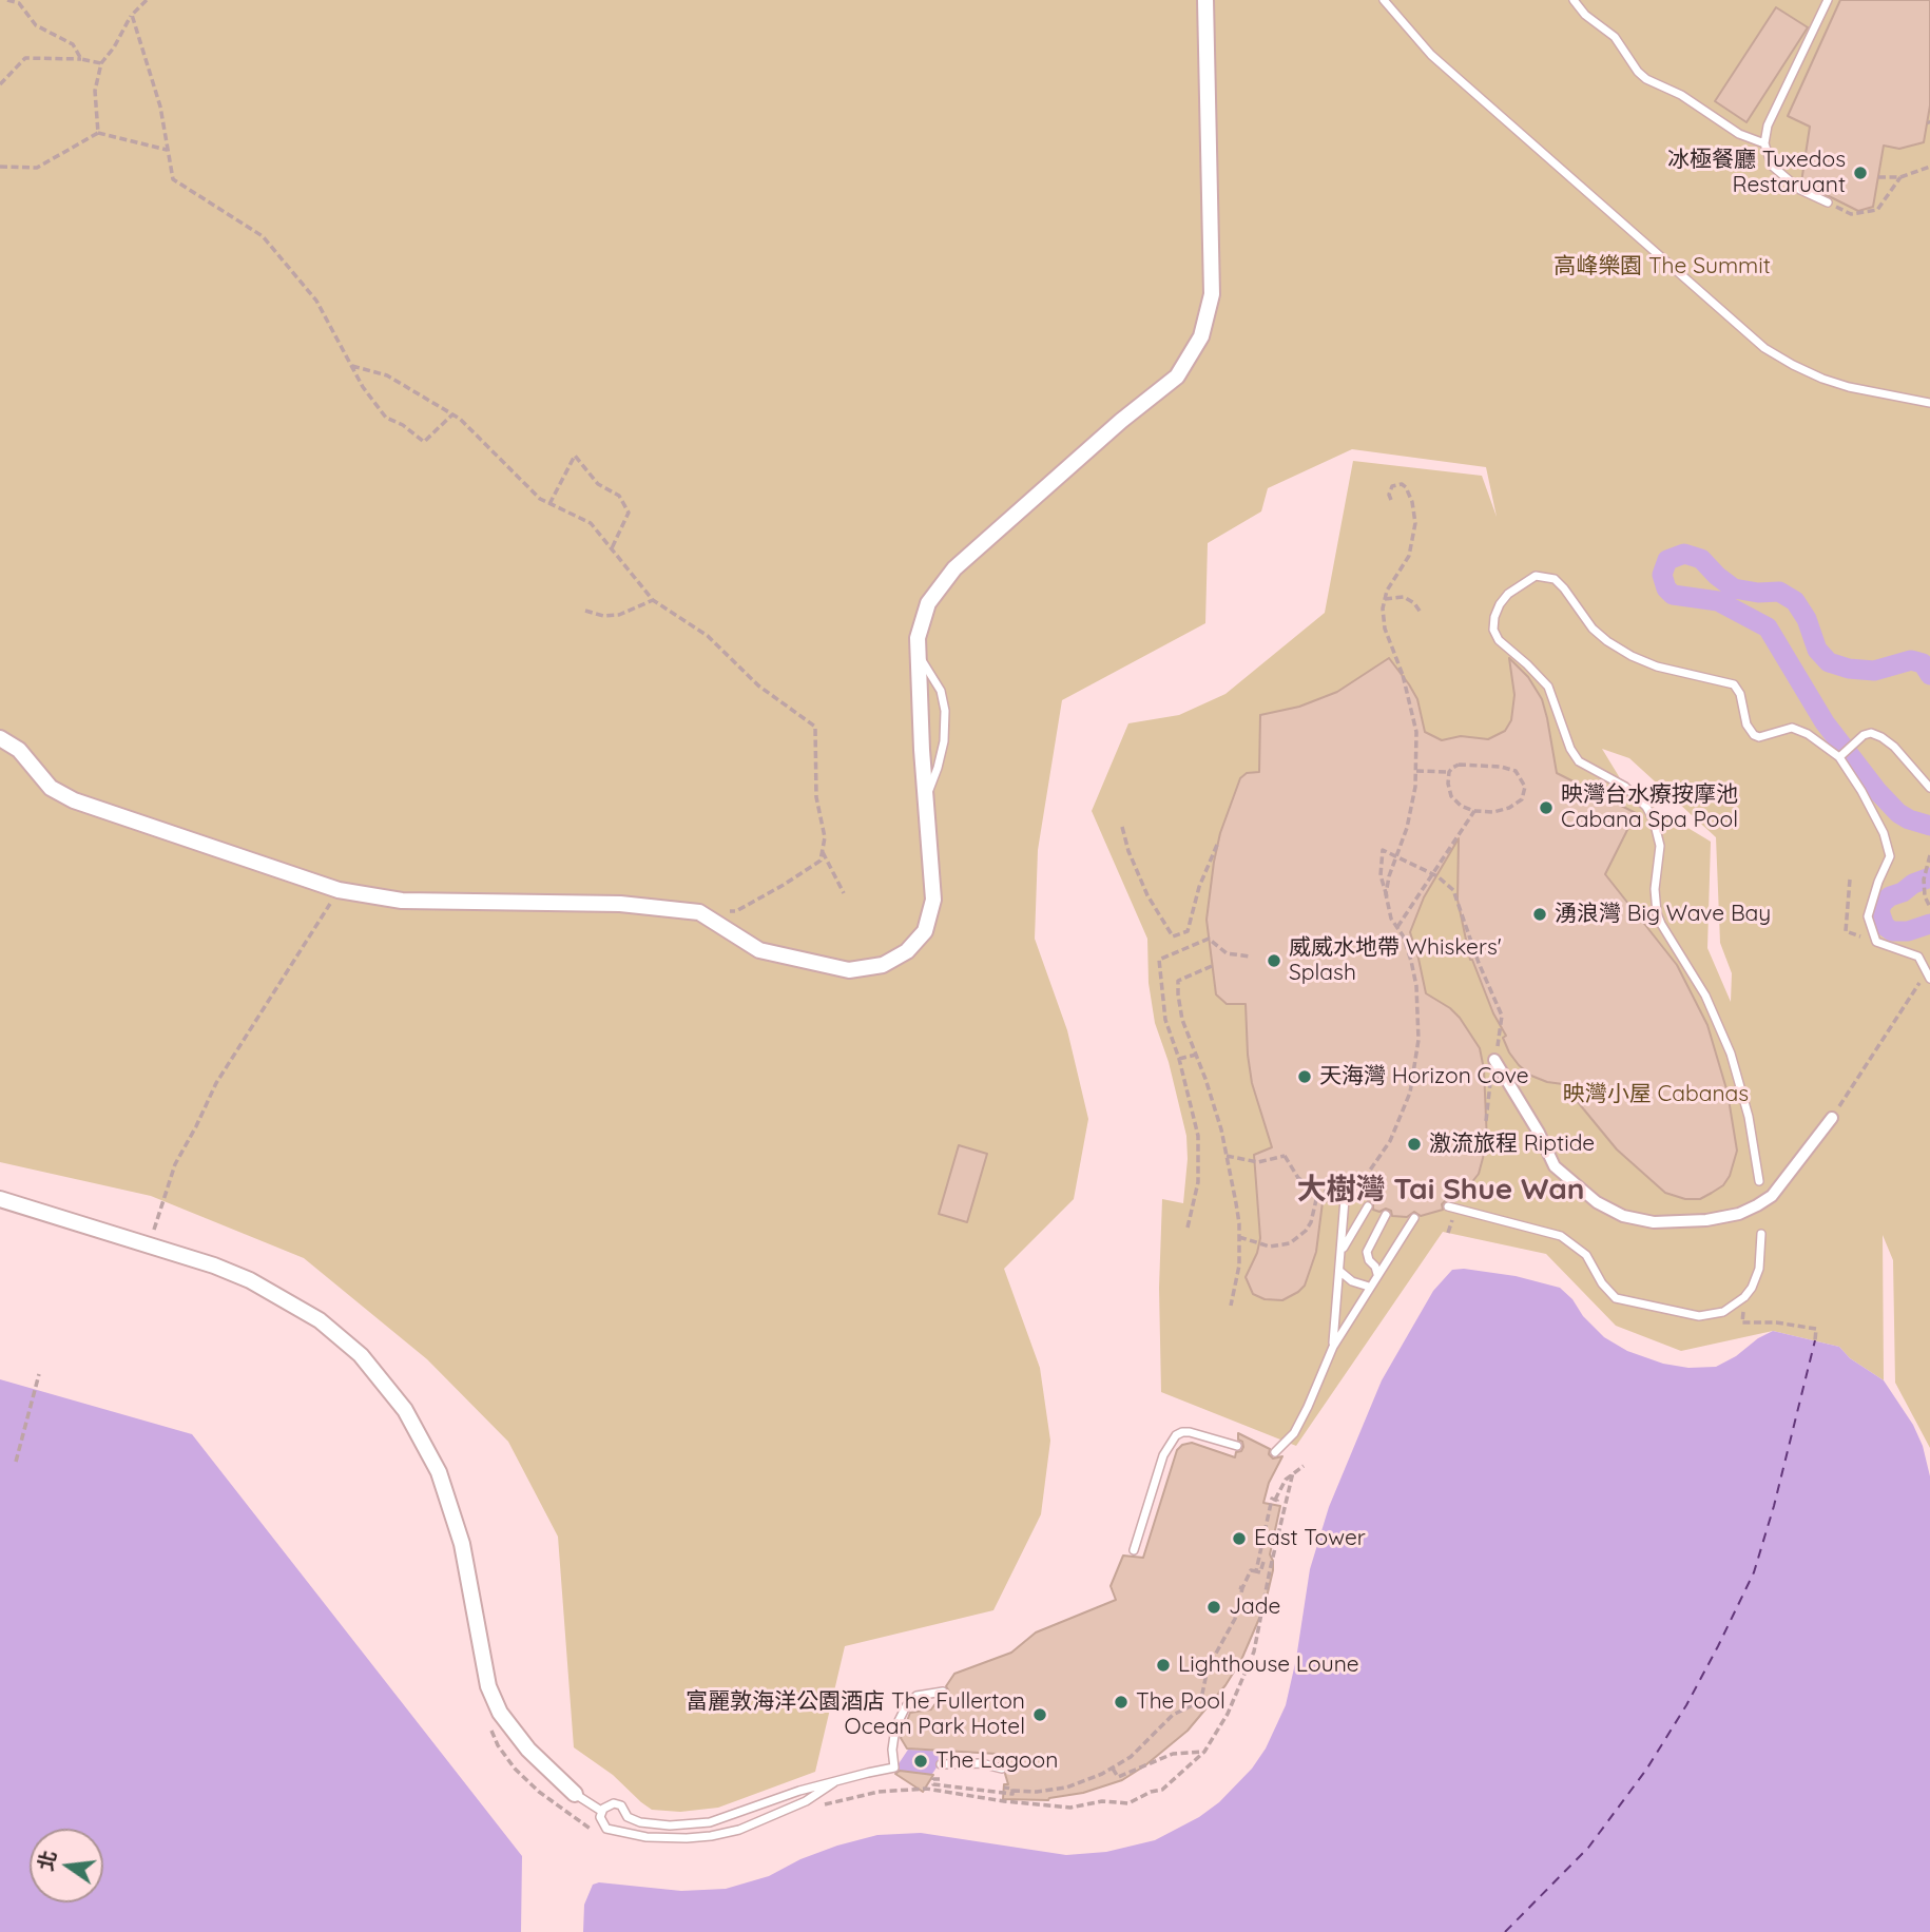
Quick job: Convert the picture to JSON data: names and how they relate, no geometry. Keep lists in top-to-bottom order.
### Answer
{
  "districts": ["大樹灣 Tai Shue Wan"],
  "parks": ["高峰樂園 The Summit", "映灣小屋 Cabanas"],
  "places": [
    "冰極餐廳 Tuxedos Restaruant",
    "映灣台水療按摩池 Cabana Spa Pool",
    "湧浪灣 Big Wave Bay",
    "威威水地帶 Whiskers' Splash",
    "天海灣 Horizon Cove",
    "激流旅程 Riptide",
    "East Tower",
    "Jade",
    "Lighthouse Loune",
    "The Pool",
    "富麗敦海洋公園酒店 The Fullerton Ocean Park Hotel",
    "The Lagoon"
  ],
  "north": "left"
}
